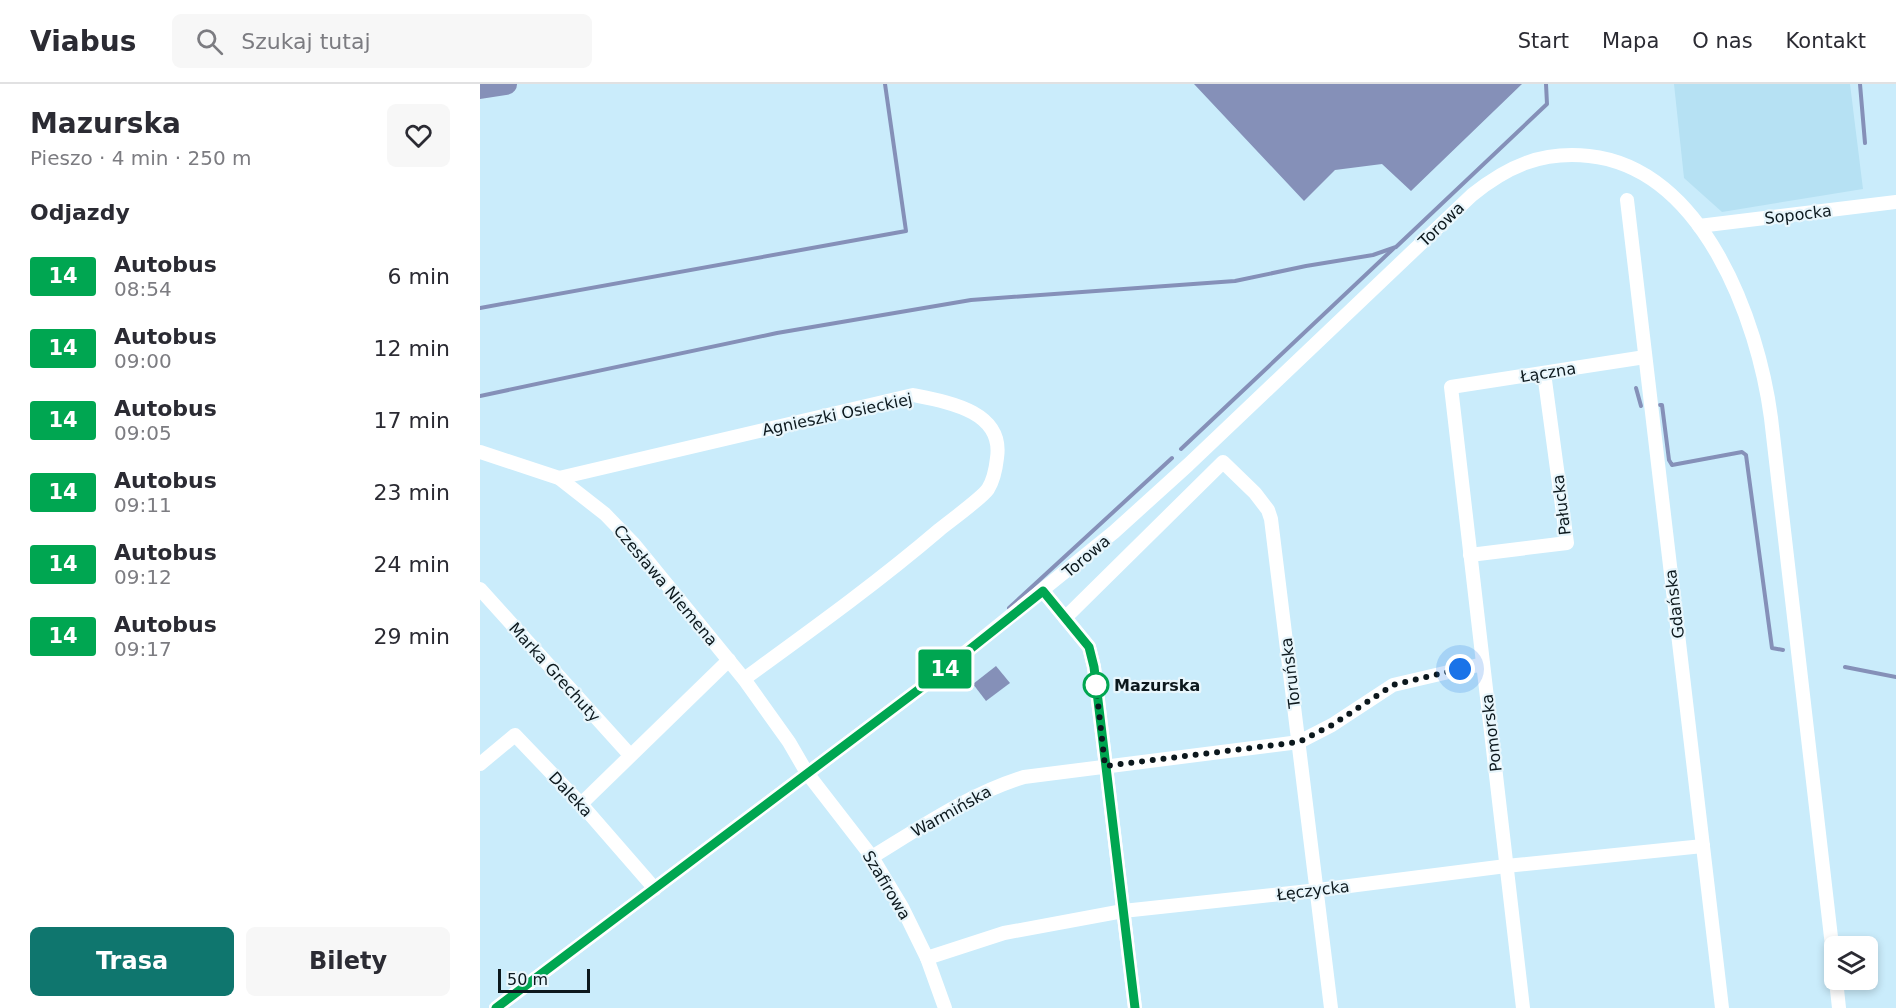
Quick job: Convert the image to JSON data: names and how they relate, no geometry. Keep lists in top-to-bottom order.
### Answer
{
  "streets": {
    "street": [
      "Sopocka",
      "Torowa",
      "Łączna",
      "Agnieszki Osieckiej",
      "Pałucka",
      "Czesława Niemena",
      "Gdańska",
      "Marka Grechuty",
      "Toruńska",
      "Pomorska",
      "Daleka",
      "Warmińska",
      "Szafirowa",
      "Łęczycka"
    ]
  },
  "crossings": [
    ["Sopocka", "Torowa"],
    ["Torowa", "Czesława Niemena"],
    ["Torowa", "Daleka"],
    ["Torowa", "Szafirowa"],
    ["Łączna", "Pałucka"],
    ["Łączna", "Gdańska"],
    ["Łączna", "Pomorska"],
    ["Agnieszki Osieckiej", "Czesława Niemena"],
    ["Pałucka", "Pomorska"],
    ["Czesława Niemena", "Szafirowa"],
    ["Gdańska", "Łęczycka"],
    ["Toruńska", "Warmińska"],
    ["Toruńska", "Łęczycka"],
    ["Pomorska", "Warmińska"],
    ["Pomorska", "Łęczycka"],
    ["Warmińska", "Szafirowa"],
    ["Szafirowa", "Łęczycka"]
  ],
  "places": ["Mazurska"],
  "lines": ["bus line 14"],
  "scale_bar": "50 m",
  "page": {
    "header": "Viabus",
    "search": "Szukaj tutaj",
    "nav": [
      "Start",
      "Mapa",
      "O nas",
      "Kontakt"
    ],
    "heading": [
      ["Mazurska", "Pieszo · 4 min · 250 m"],
      "Odjazdy"
    ],
    "on_map": "14",
    "list": [
      {
        "mark": "14",
        "name": "Autobus",
        "note": "08:54",
        "value": "6 min"
      },
      {
        "mark": "14",
        "name": "Autobus",
        "note": "09:00",
        "value": "12 min"
      },
      {
        "mark": "14",
        "name": "Autobus",
        "note": "09:05",
        "value": "17 min"
      },
      {
        "mark": "14",
        "name": "Autobus",
        "note": "09:11",
        "value": "23 min"
      },
      {
        "mark": "14",
        "name": "Autobus",
        "note": "09:12",
        "value": "24 min"
      },
      {
        "mark": "14",
        "name": "Autobus",
        "note": "09:17",
        "value": "29 min"
      }
    ],
    "buttons": ["Trasa", "Bilety"],
    "scale": "50 m"
  }
}
